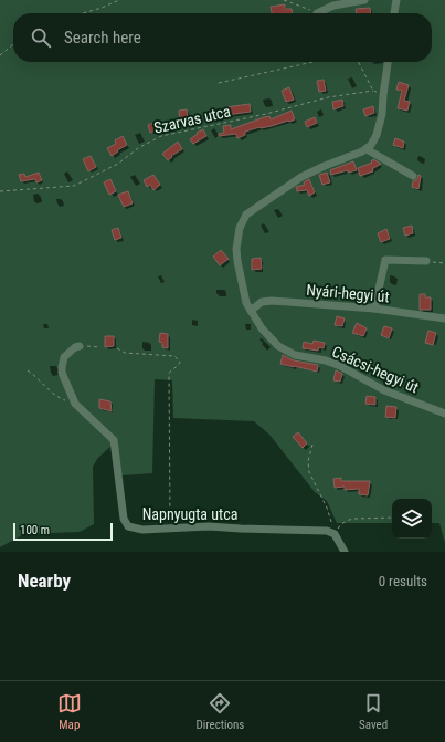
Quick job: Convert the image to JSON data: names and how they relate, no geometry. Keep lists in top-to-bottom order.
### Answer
{
  "streets": {
    "street": ["Nyári-hegyi út", "Csácsi-hegyi út", "Napnyugta utca"],
    "path": ["Szarvas utca"]
  },
  "crossings": [
    ["Nyári-hegyi út", "Csácsi-hegyi út"]
  ],
  "scale_bar": "100 m",
  "page": {
    "search": "Search here",
    "scale": "100 m",
    "heading": ["Nearby", "0 results"],
    "nav": ["Map", "Directions", "Saved"]
  }
}
